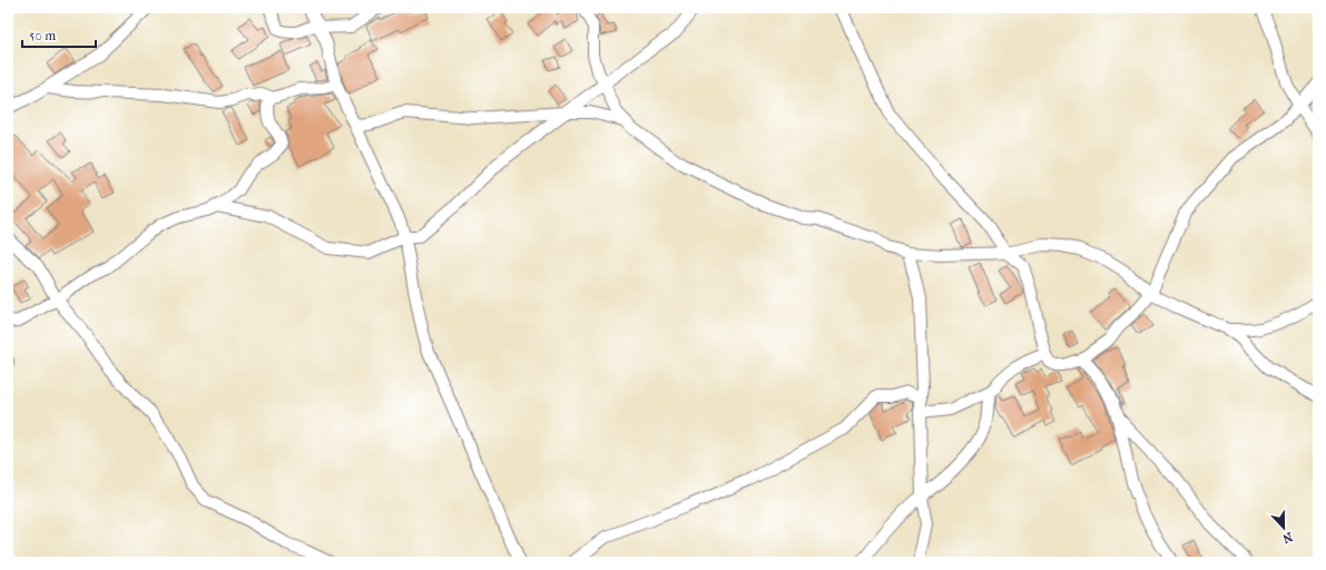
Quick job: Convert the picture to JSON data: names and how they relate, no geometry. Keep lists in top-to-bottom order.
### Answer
{
  "scale_bar": "50 m",
  "north": "bottom"
}
